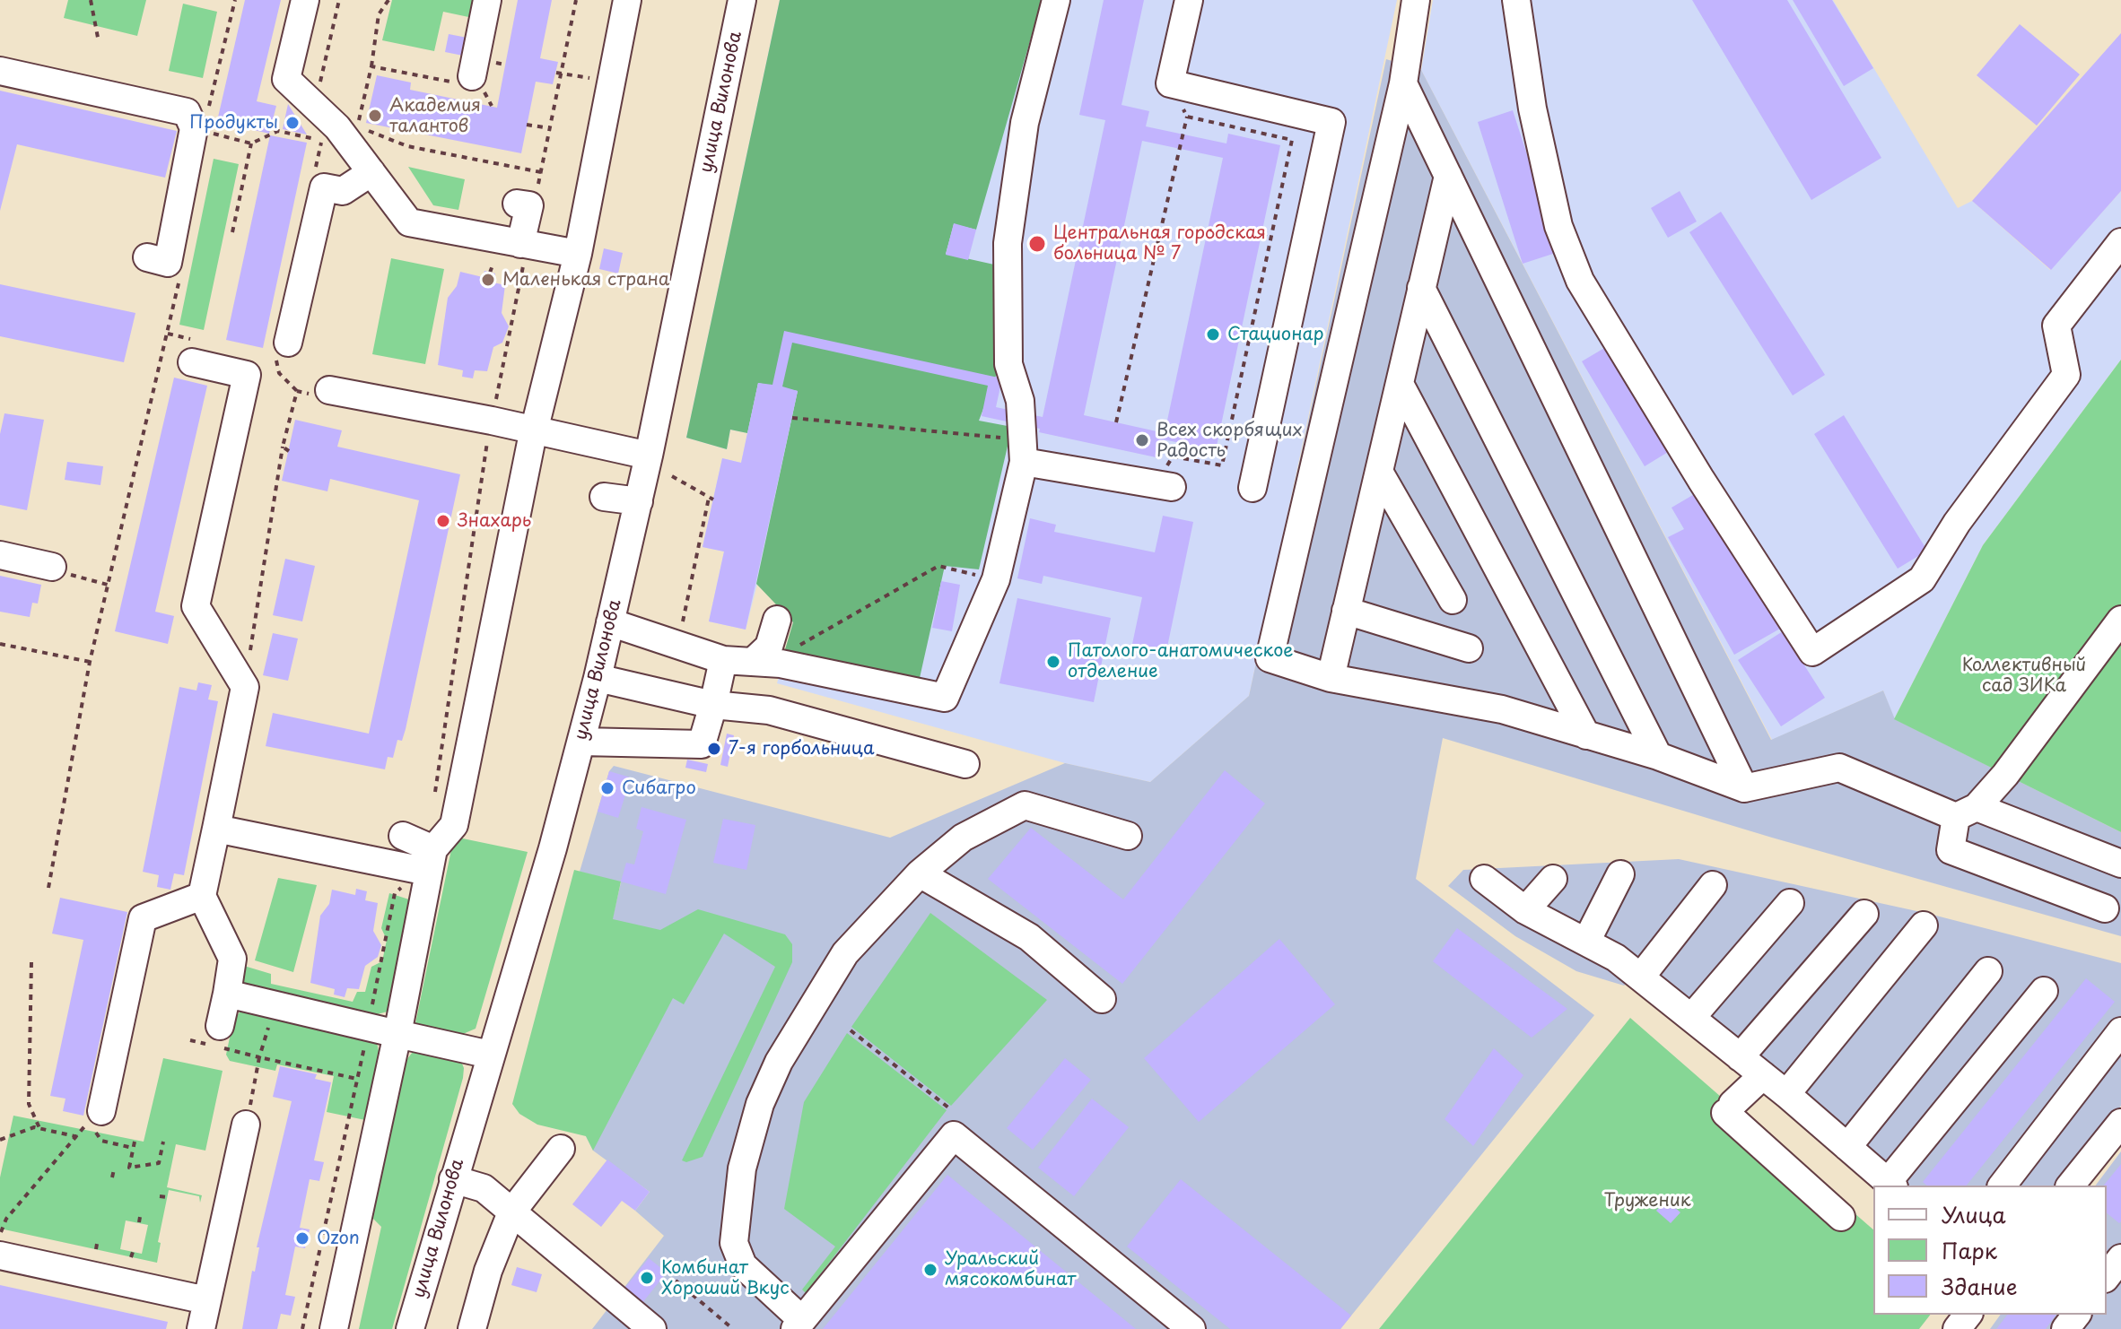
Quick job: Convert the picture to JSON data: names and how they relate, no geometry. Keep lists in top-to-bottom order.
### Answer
{
  "streets": {
    "street": ["улица Вилонова"]
  },
  "parks": ["Коллективный сад ЗИКа", "Труженик"],
  "places": [
    "Академия талантов",
    "Продукты",
    "Центральная городская больница № 7",
    "Маленькая страна",
    "Стационар",
    "Всех скорбящих Радость",
    "Знахарь",
    "Патолого-анатомическое отделение",
    "7-я горбольница",
    "Сибагро",
    "Ozon",
    "Уральский мясокомбинат",
    "Комбинат Хороший Вкус"
  ],
  "legend": ["Улица", "Парк", "Здание"]
}
